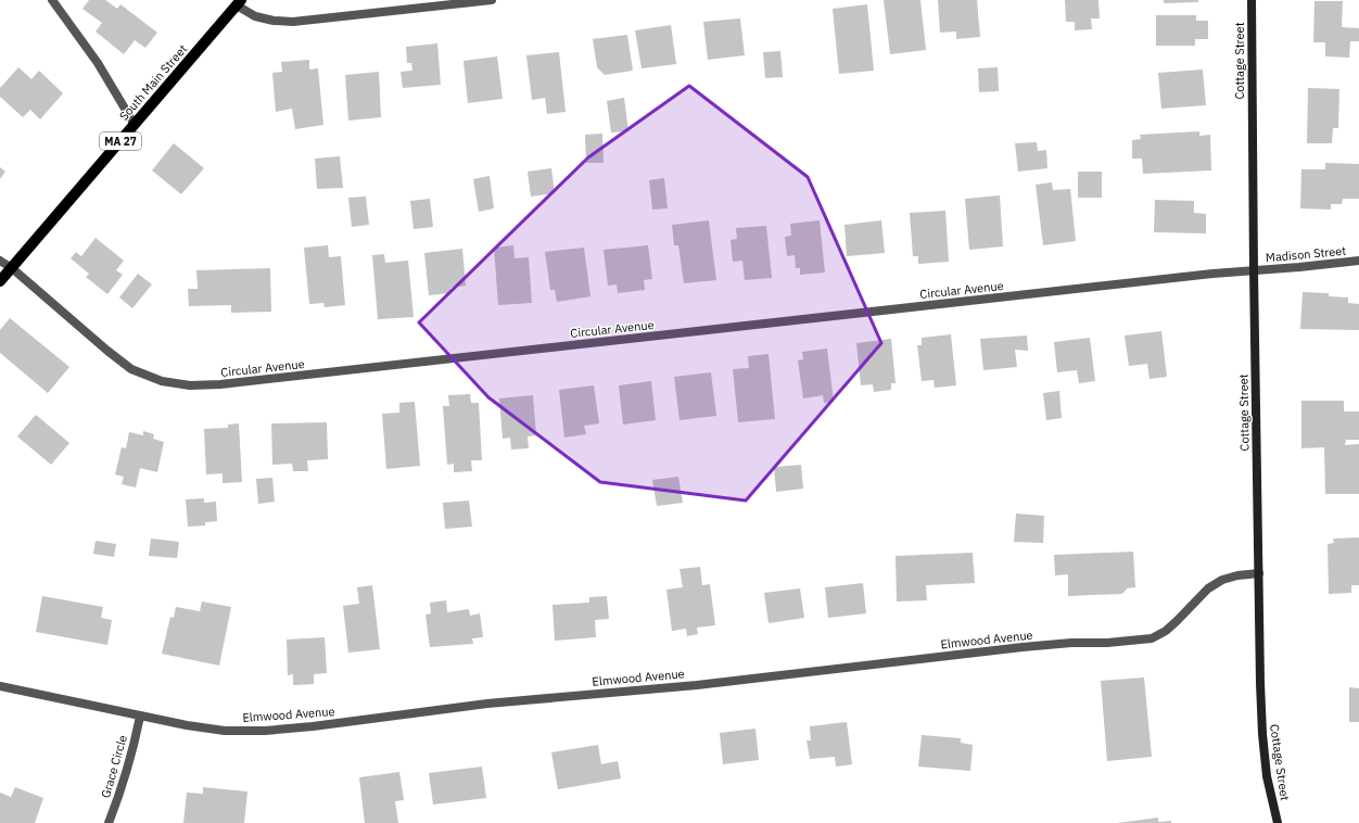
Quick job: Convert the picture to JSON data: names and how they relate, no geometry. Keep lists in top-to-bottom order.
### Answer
{
  "streets": {
    "main road": ["South Main Street", "MA 27"],
    "street": [
      "Cottage Street",
      "Madison Street",
      "Circular Avenue",
      "Elmwood Avenue",
      "Grace Circle"
    ]
  },
  "crossings": [
    ["Cottage Street", "Madison Street"],
    ["Cottage Street", "Circular Avenue"],
    ["Cottage Street", "Elmwood Avenue"],
    ["South Main Street", "Circular Avenue"],
    ["Madison Street", "Circular Avenue"],
    ["Elmwood Avenue", "Grace Circle"]
  ]
}
